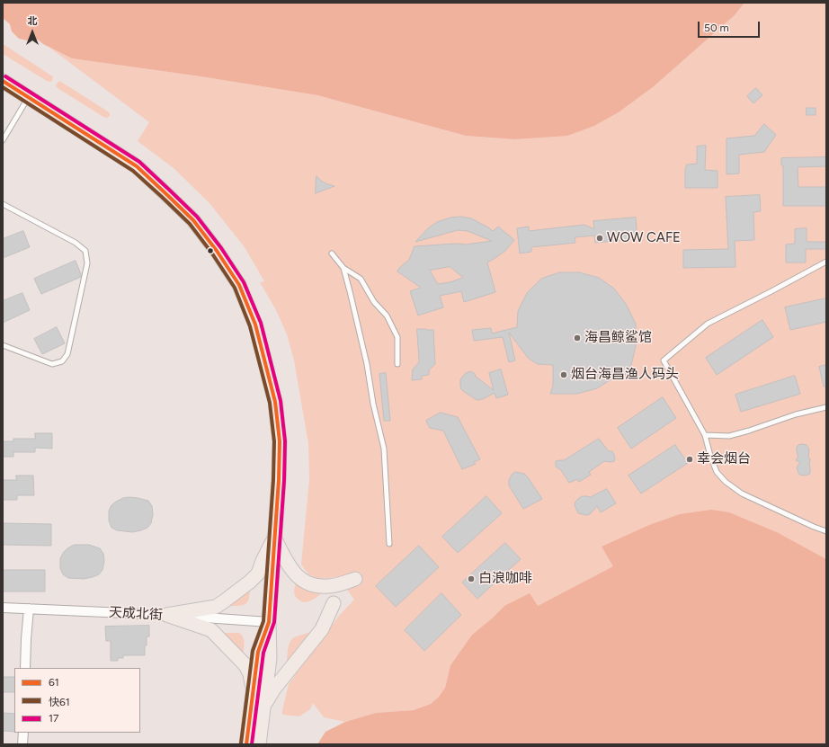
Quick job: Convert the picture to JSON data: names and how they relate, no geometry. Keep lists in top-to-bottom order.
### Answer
{
  "streets": {
    "street": ["天成北街"]
  },
  "places": [
    "WOW CAFE",
    "海昌鲸鲨馆",
    "烟台海昌渔人码头",
    "幸会烟台",
    "白浪咖啡"
  ],
  "lines": ["transit line 17", "transit line 61", "transit line 快61"],
  "legend": ["61", "快61", "17"],
  "scale_bar": "50 m",
  "north": "top"
}
